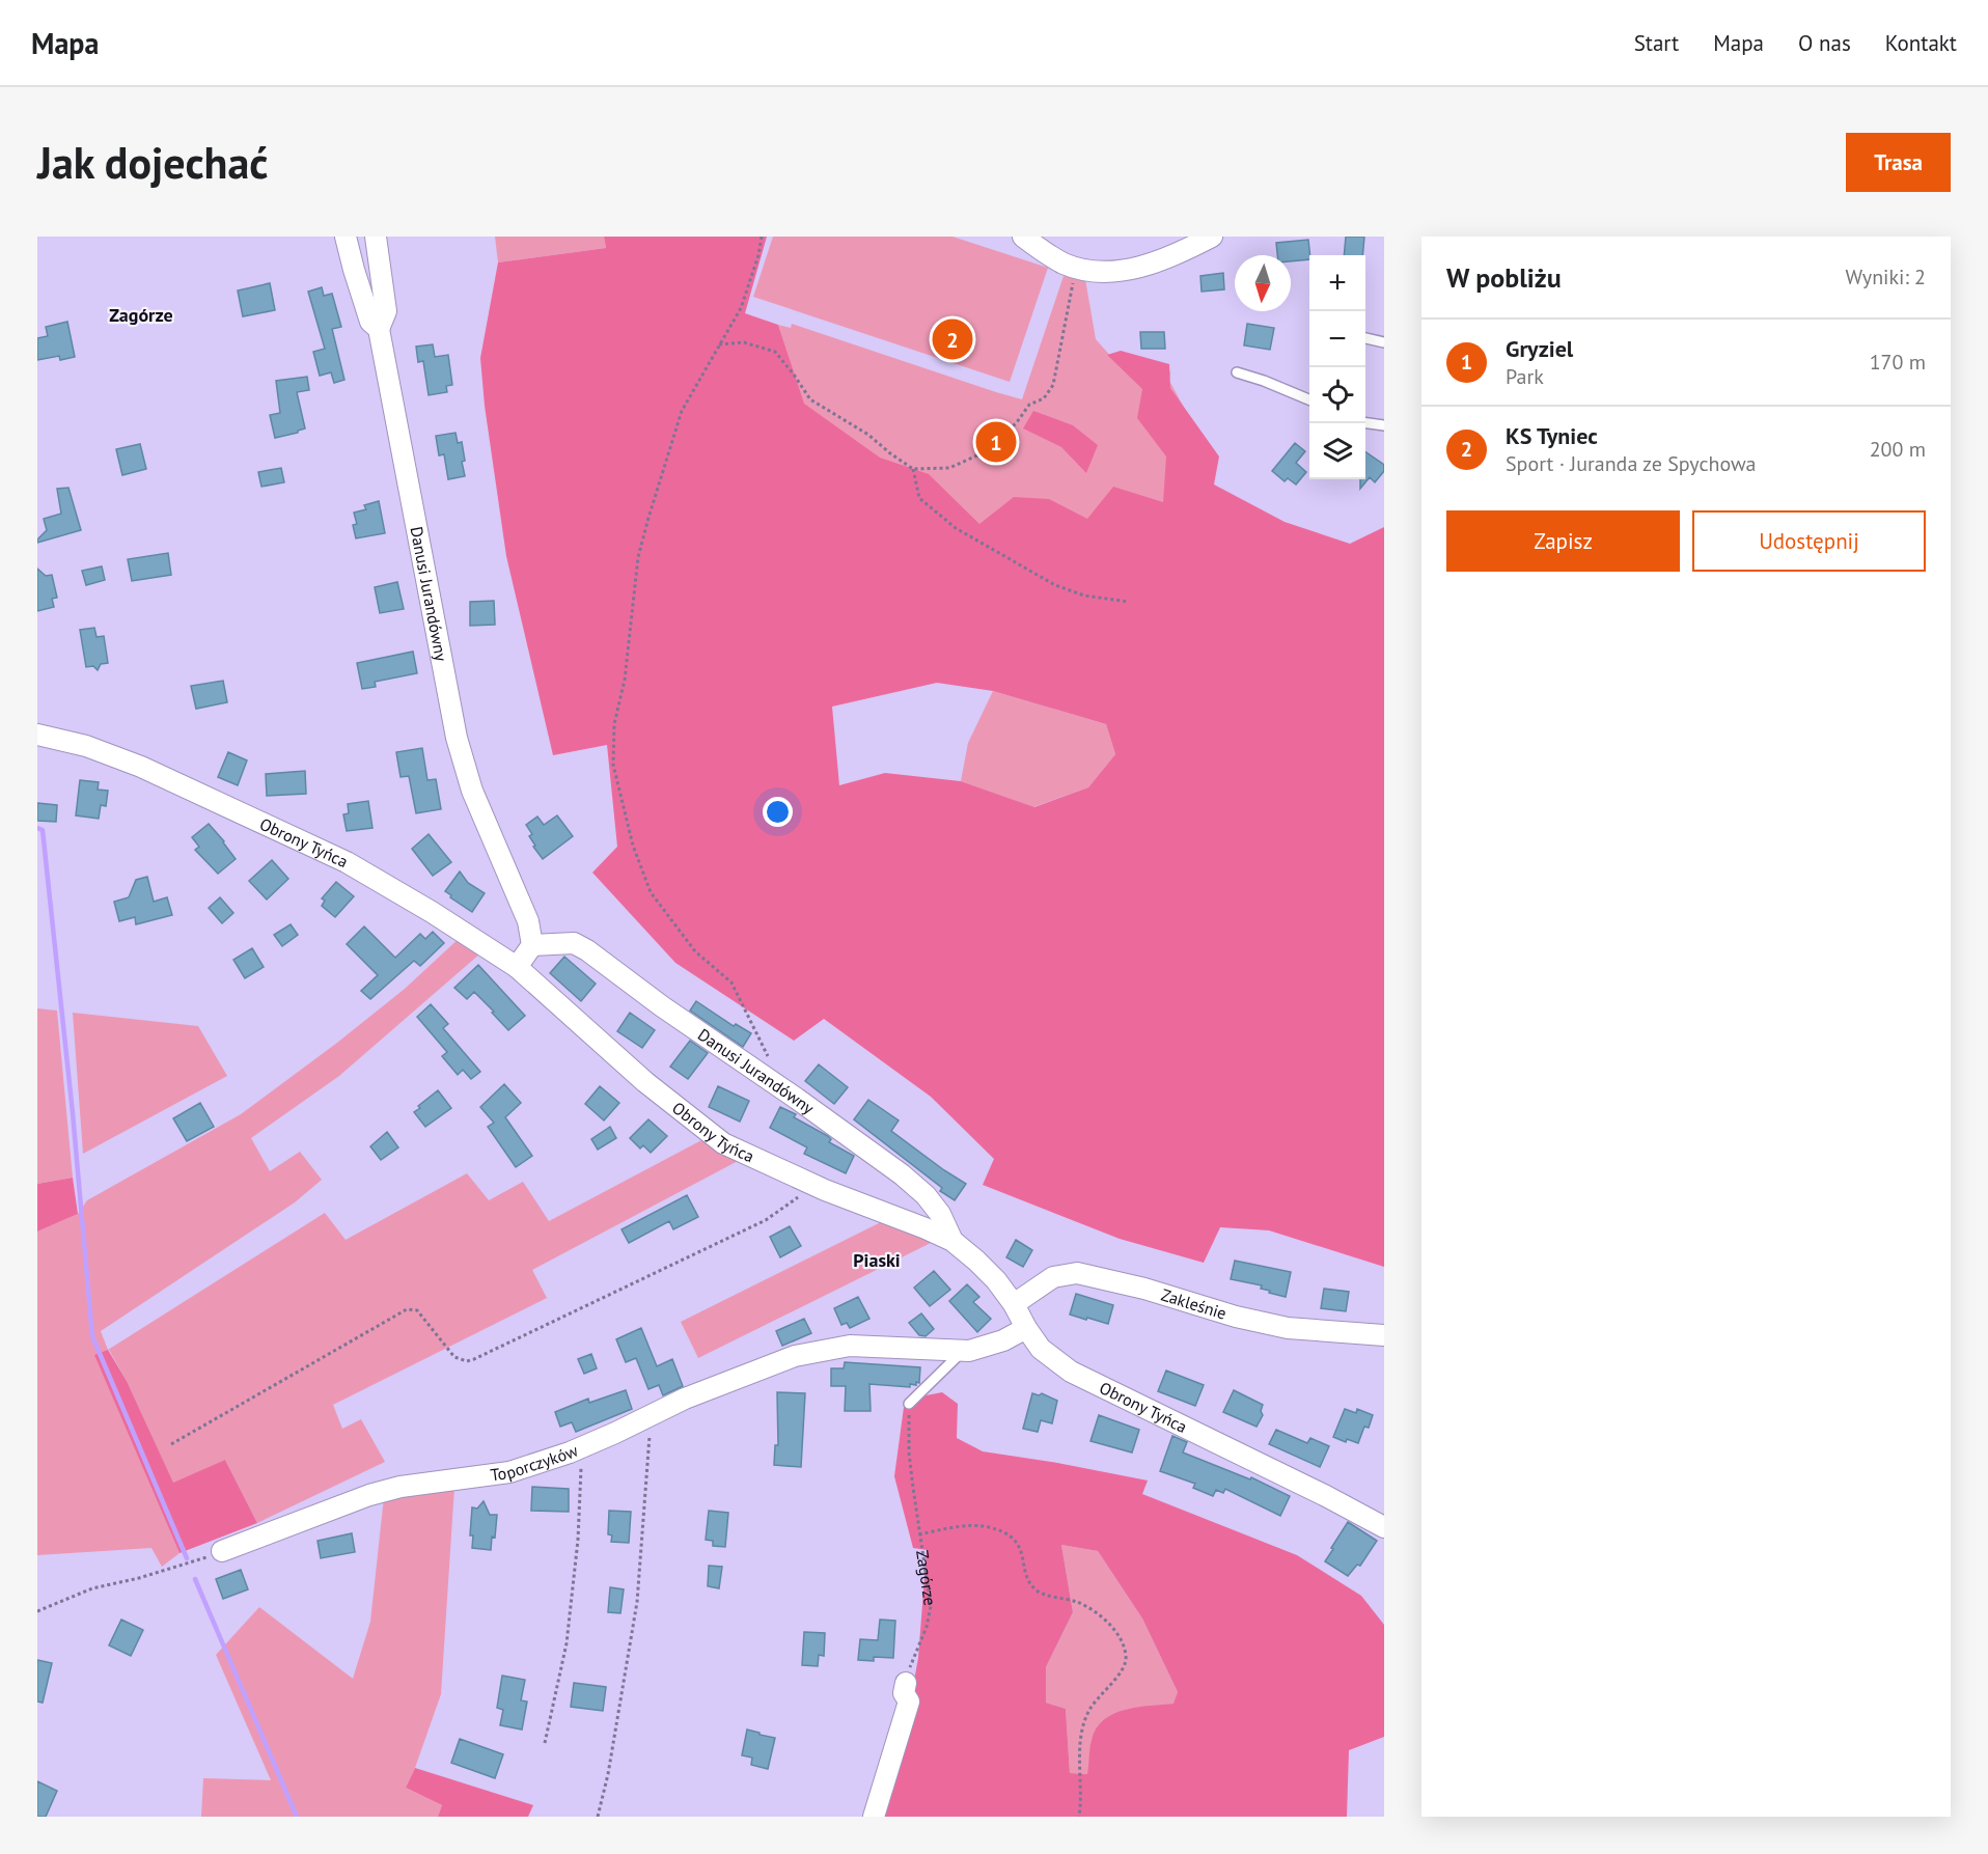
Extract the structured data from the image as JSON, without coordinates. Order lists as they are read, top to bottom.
{
  "streets": {
    "street": [
      "Danusi Jurandówny",
      "Obrony Tyńca",
      "Zakleśnie",
      "Toporczyków"
    ],
    "path": ["Zagórze"]
  },
  "crossings": [
    ["Danusi Jurandówny", "Obrony Tyńca"],
    ["Obrony Tyńca", "Zakleśnie"],
    ["Obrony Tyńca", "Toporczyków"]
  ],
  "districts": ["Zagórze", "Piaski"],
  "north": "bottom",
  "page": {
    "header": "Mapa",
    "nav": [
      "Start",
      "Mapa",
      "O nas",
      "Kontakt"
    ],
    "buttons": [
      "Trasa",
      ["Zapisz", "Udostępnij"]
    ],
    "title": "Jak dojechać",
    "heading": ["W pobliżu", "Wyniki: 2"],
    "map_buttons": ["+", "−"],
    "pins": ["2", "1"],
    "list": [
      {
        "mark": "1",
        "name": "Gryziel",
        "note": "Park",
        "value": "170 m"
      },
      {
        "mark": "2",
        "name": "KS Tyniec",
        "note": "Sport · Juranda ze Spychowa",
        "value": "200 m"
      }
    ]
  }
}
